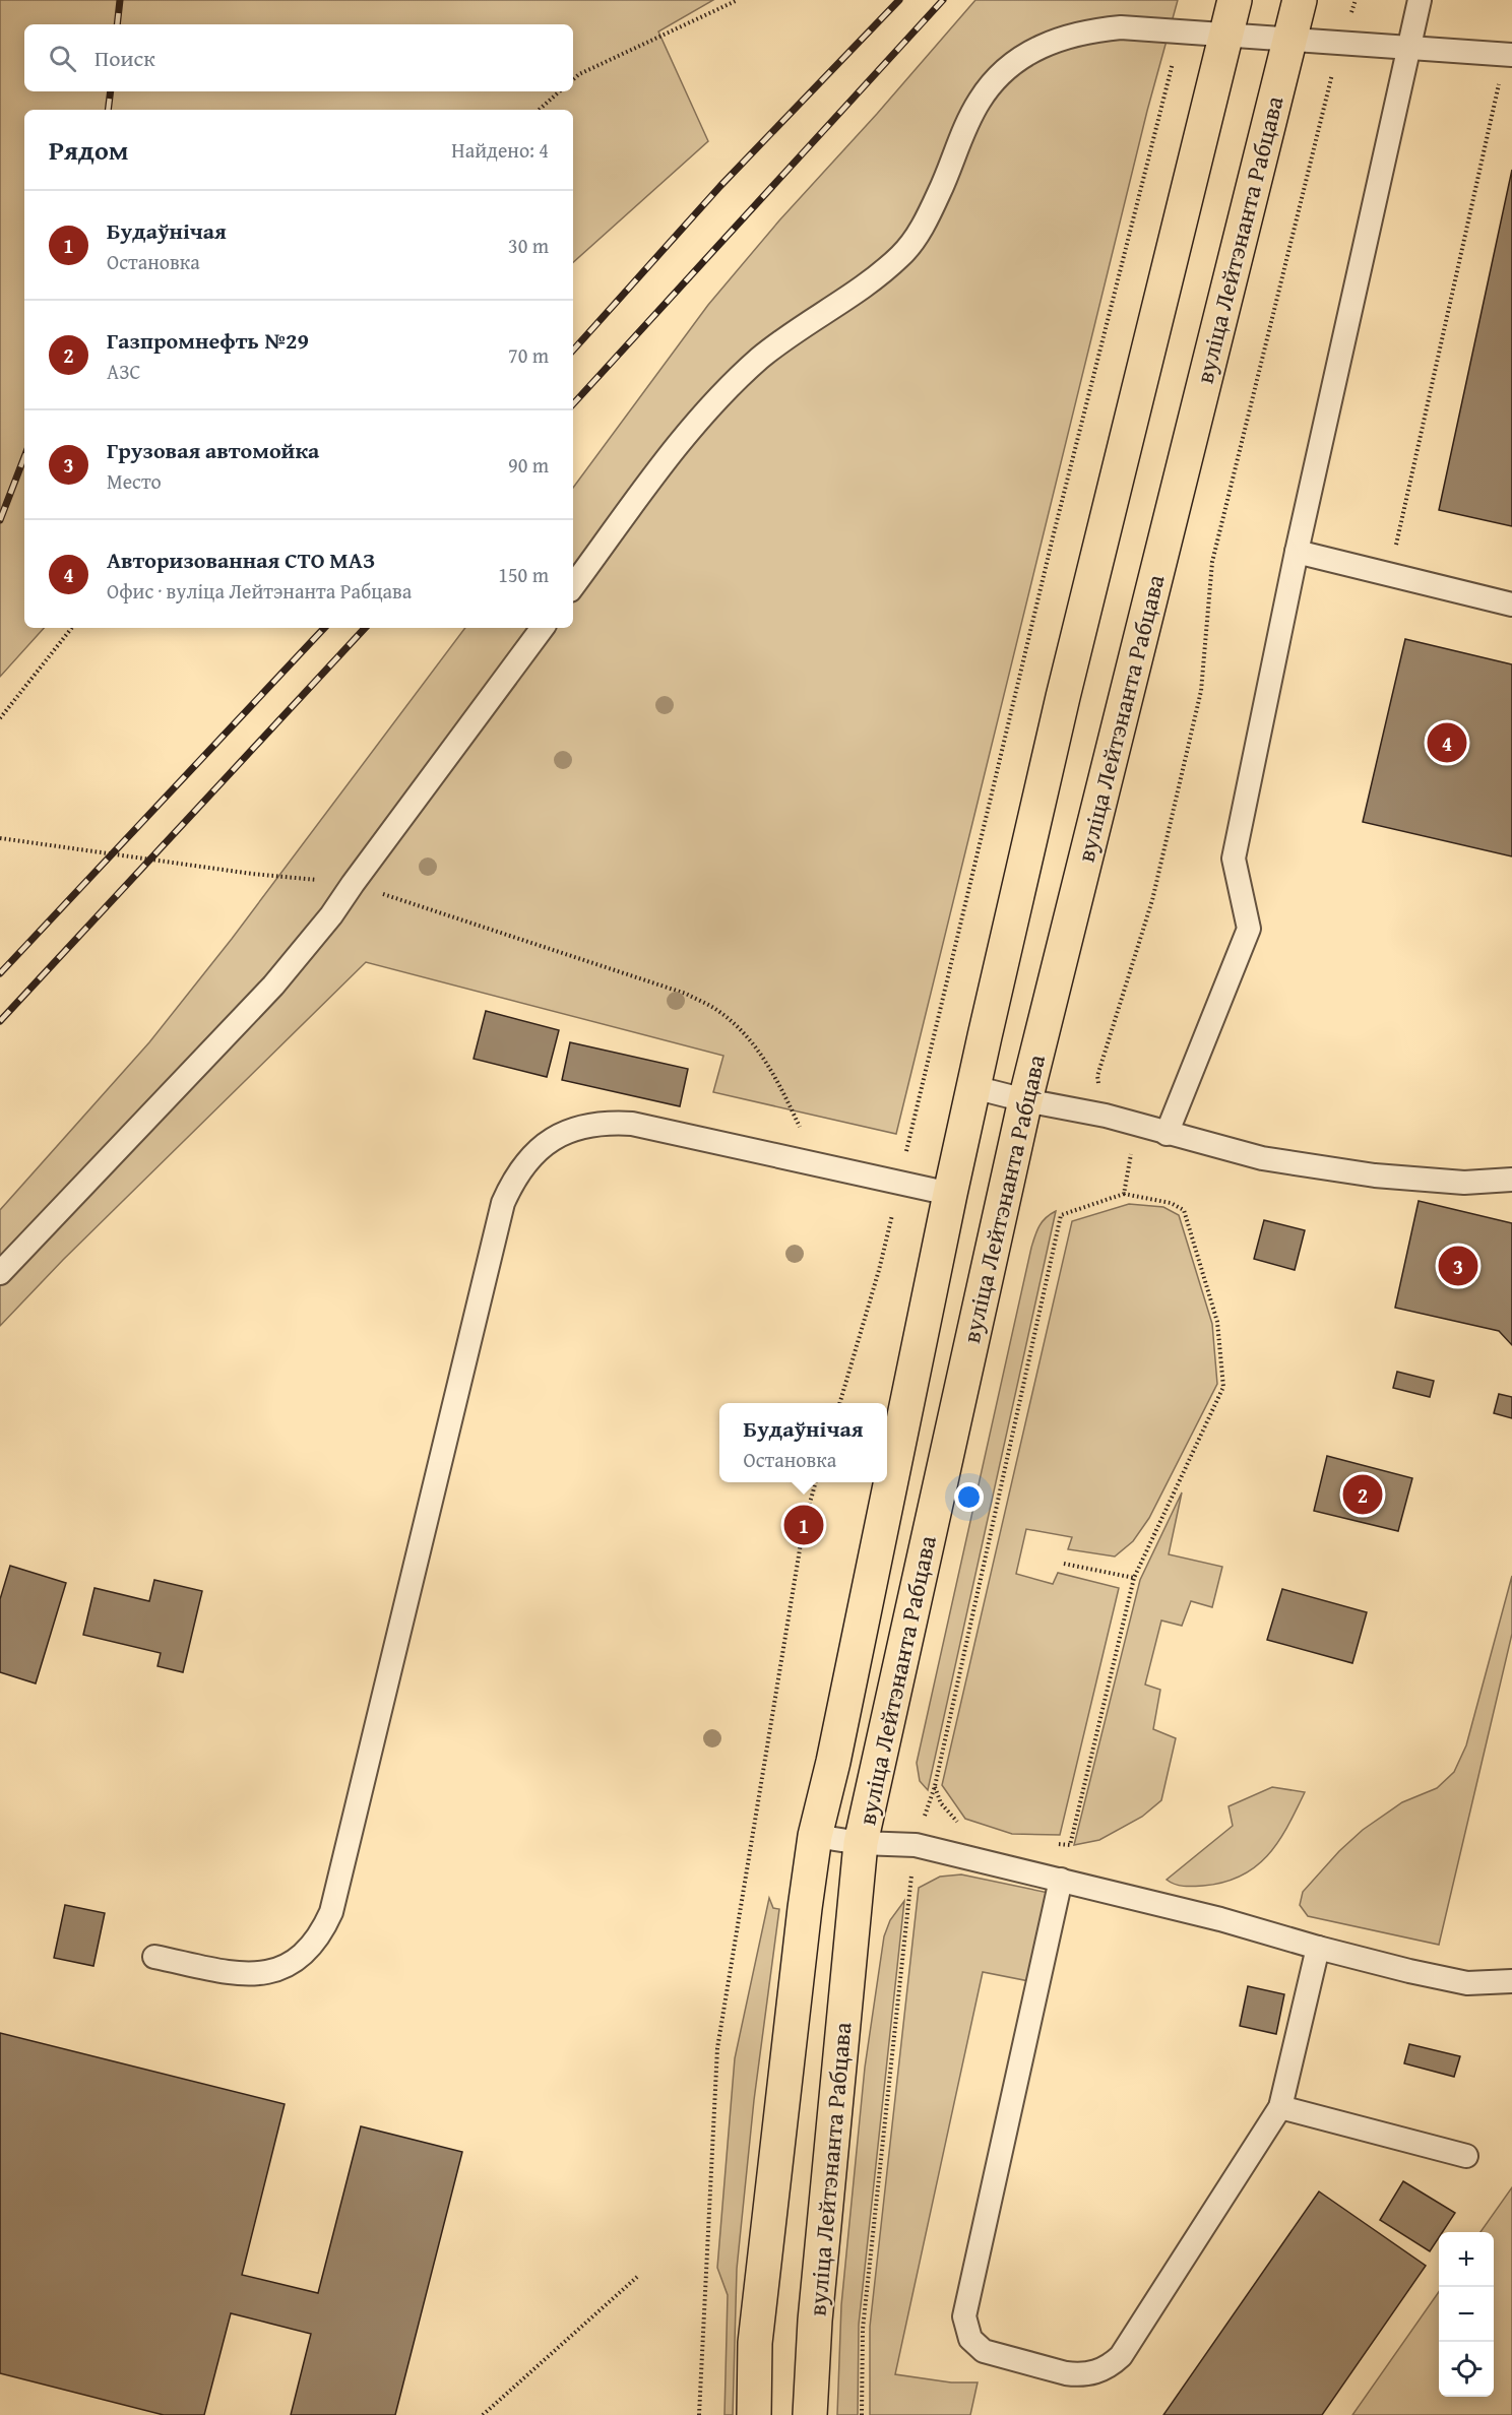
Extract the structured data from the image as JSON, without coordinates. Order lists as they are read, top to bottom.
{
  "streets": {
    "highway": ["вуліца Лейтэнанта Рабцава"]
  },
  "page": {
    "search": "Поиск",
    "heading": ["Рядом", "Найдено: 4"],
    "list": [
      {
        "mark": "1",
        "name": "Будаўнічая",
        "note": "Остановка",
        "value": "30 m"
      },
      {
        "mark": "2",
        "name": "Газпромнефть №29",
        "note": "АЗС",
        "value": "70 m"
      },
      {
        "mark": "3",
        "name": "Грузовая автомойка",
        "note": "Место",
        "value": "90 m"
      },
      {
        "mark": "4",
        "name": "Авторизованная СТО МАЗ",
        "note": "Офис · вуліца Лейтэнанта Рабцава",
        "value": "150 m"
      }
    ],
    "pins": [
      "4",
      "3",
      "2",
      "1"
    ],
    "popup": ["Будаўнічая", "Остановка"],
    "map_buttons": ["+", "−"]
  }
}
